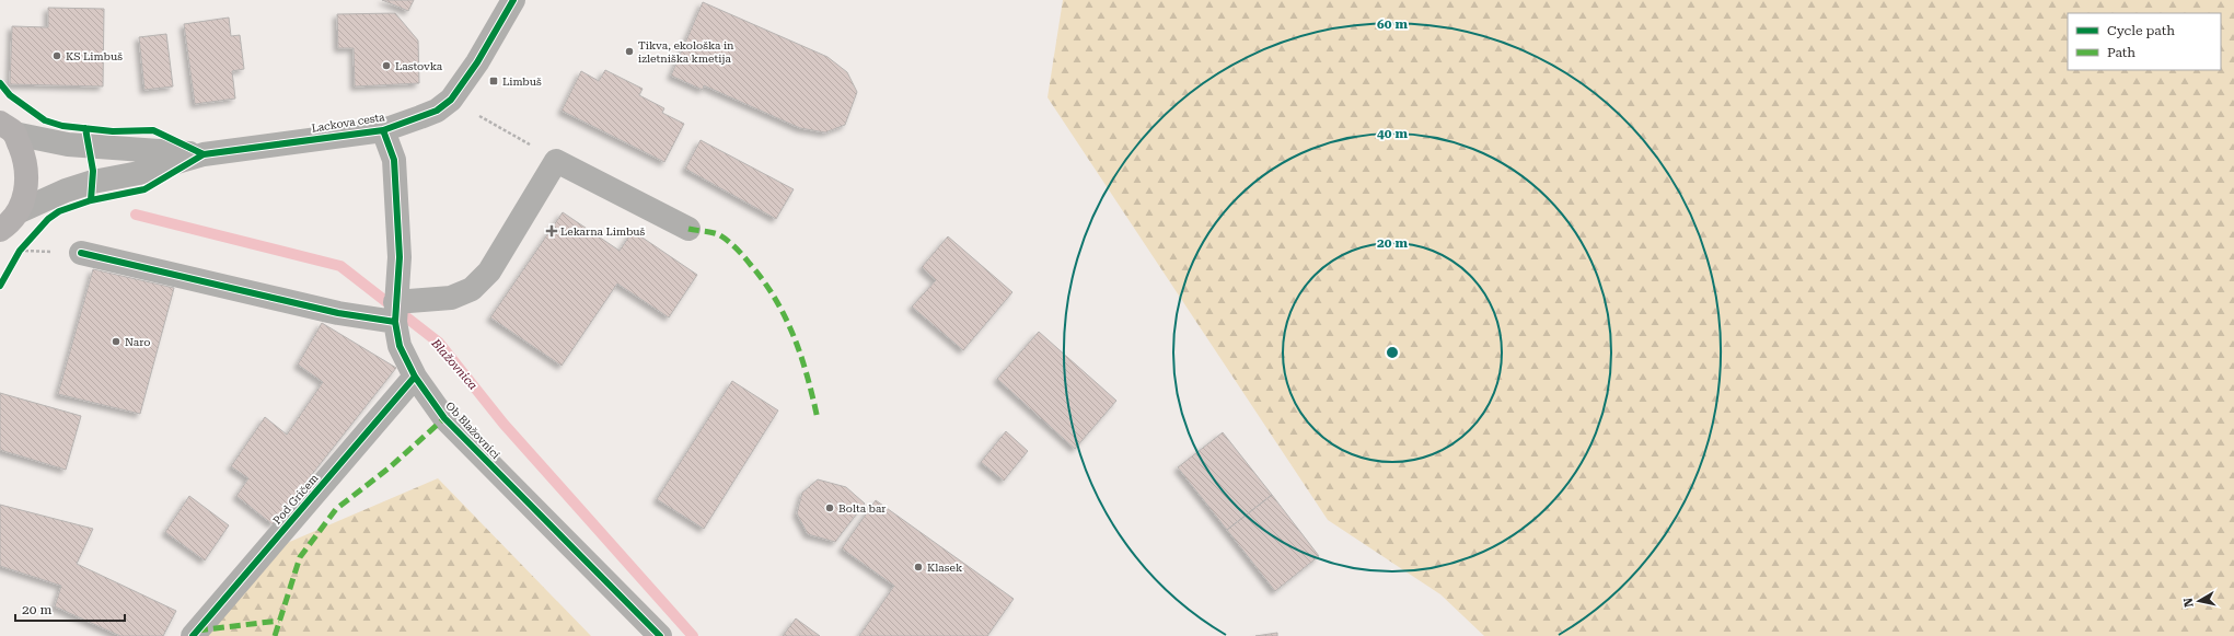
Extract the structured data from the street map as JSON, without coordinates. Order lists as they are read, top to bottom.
{
  "streets": {
    "street": ["Lackova cesta", "Ob Blažovnici", "Pod Gričem"]
  },
  "crossings": [
    ["Lackova cesta", "Ob Blažovnici"],
    ["Ob Blažovnici", "Pod Gričem"]
  ],
  "water": ["Blažovnica"],
  "places": {
    "other": [
      "Tikva, ekološka in izletniška kmetija",
      "KS Limbuš",
      "Lastovka",
      "Naro",
      "Bolta bar",
      "Klasek"
    ],
    "transit": ["Limbuš"],
    "health": ["Lekarna Limbuš"]
  },
  "legend": ["Cycle path", "Path"],
  "scale_bar": "20 m",
  "north": "left",
  "rings": ["60 m", "40 m", "20 m"]
}
